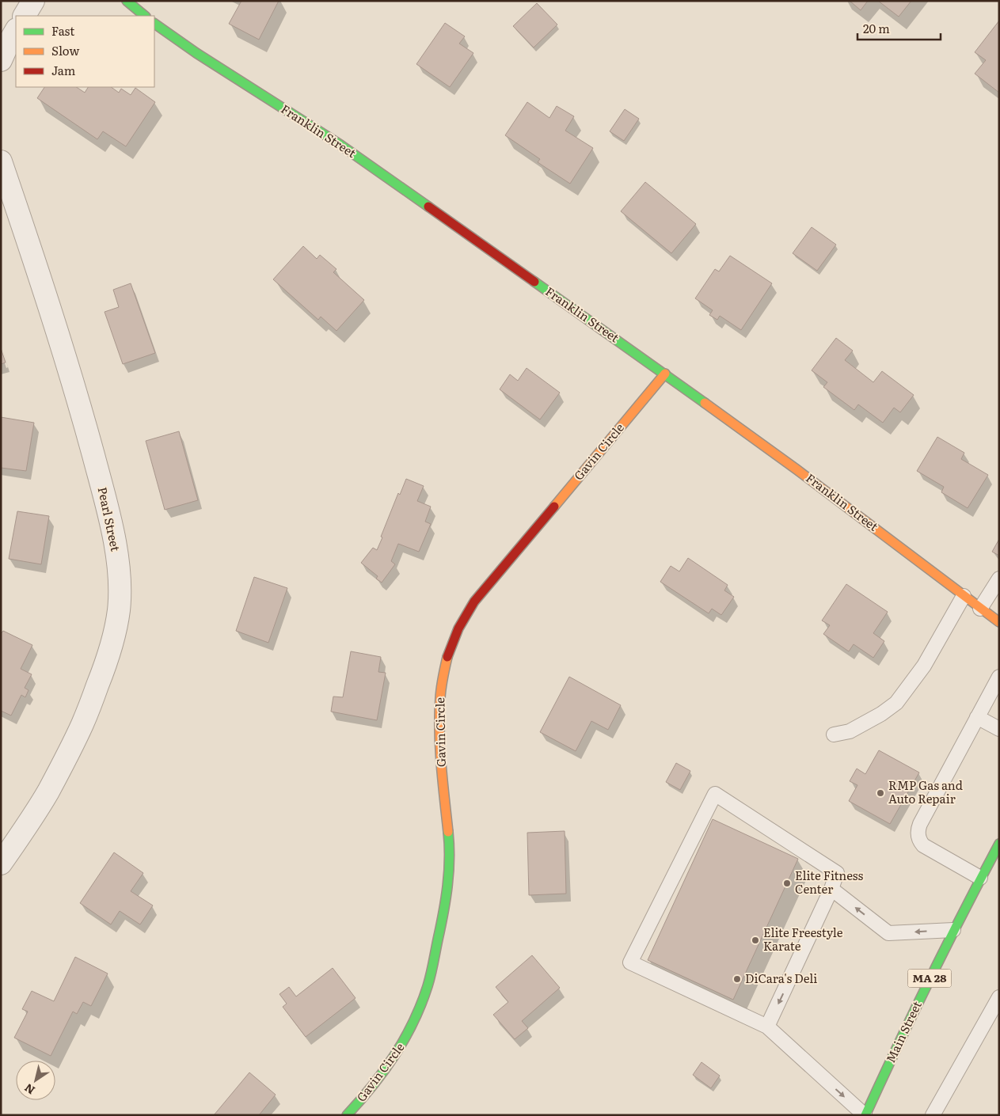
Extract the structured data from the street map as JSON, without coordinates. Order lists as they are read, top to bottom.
{
  "streets": {
    "main road": [
      "Franklin Street",
      "Gavin Circle",
      "MA 28",
      "Main Street"
    ],
    "street": ["Pearl Street"]
  },
  "crossings": [
    ["Franklin Street", "Gavin Circle"]
  ],
  "places": [
    "RMP Gas and Auto Repair",
    "Elite Fitness Center",
    "Elite Freestyle Karate",
    "DiCara's Deli"
  ],
  "legend": ["Fast", "Slow", "Jam"],
  "scale_bar": "20 m",
  "north": "bottom left"
}
